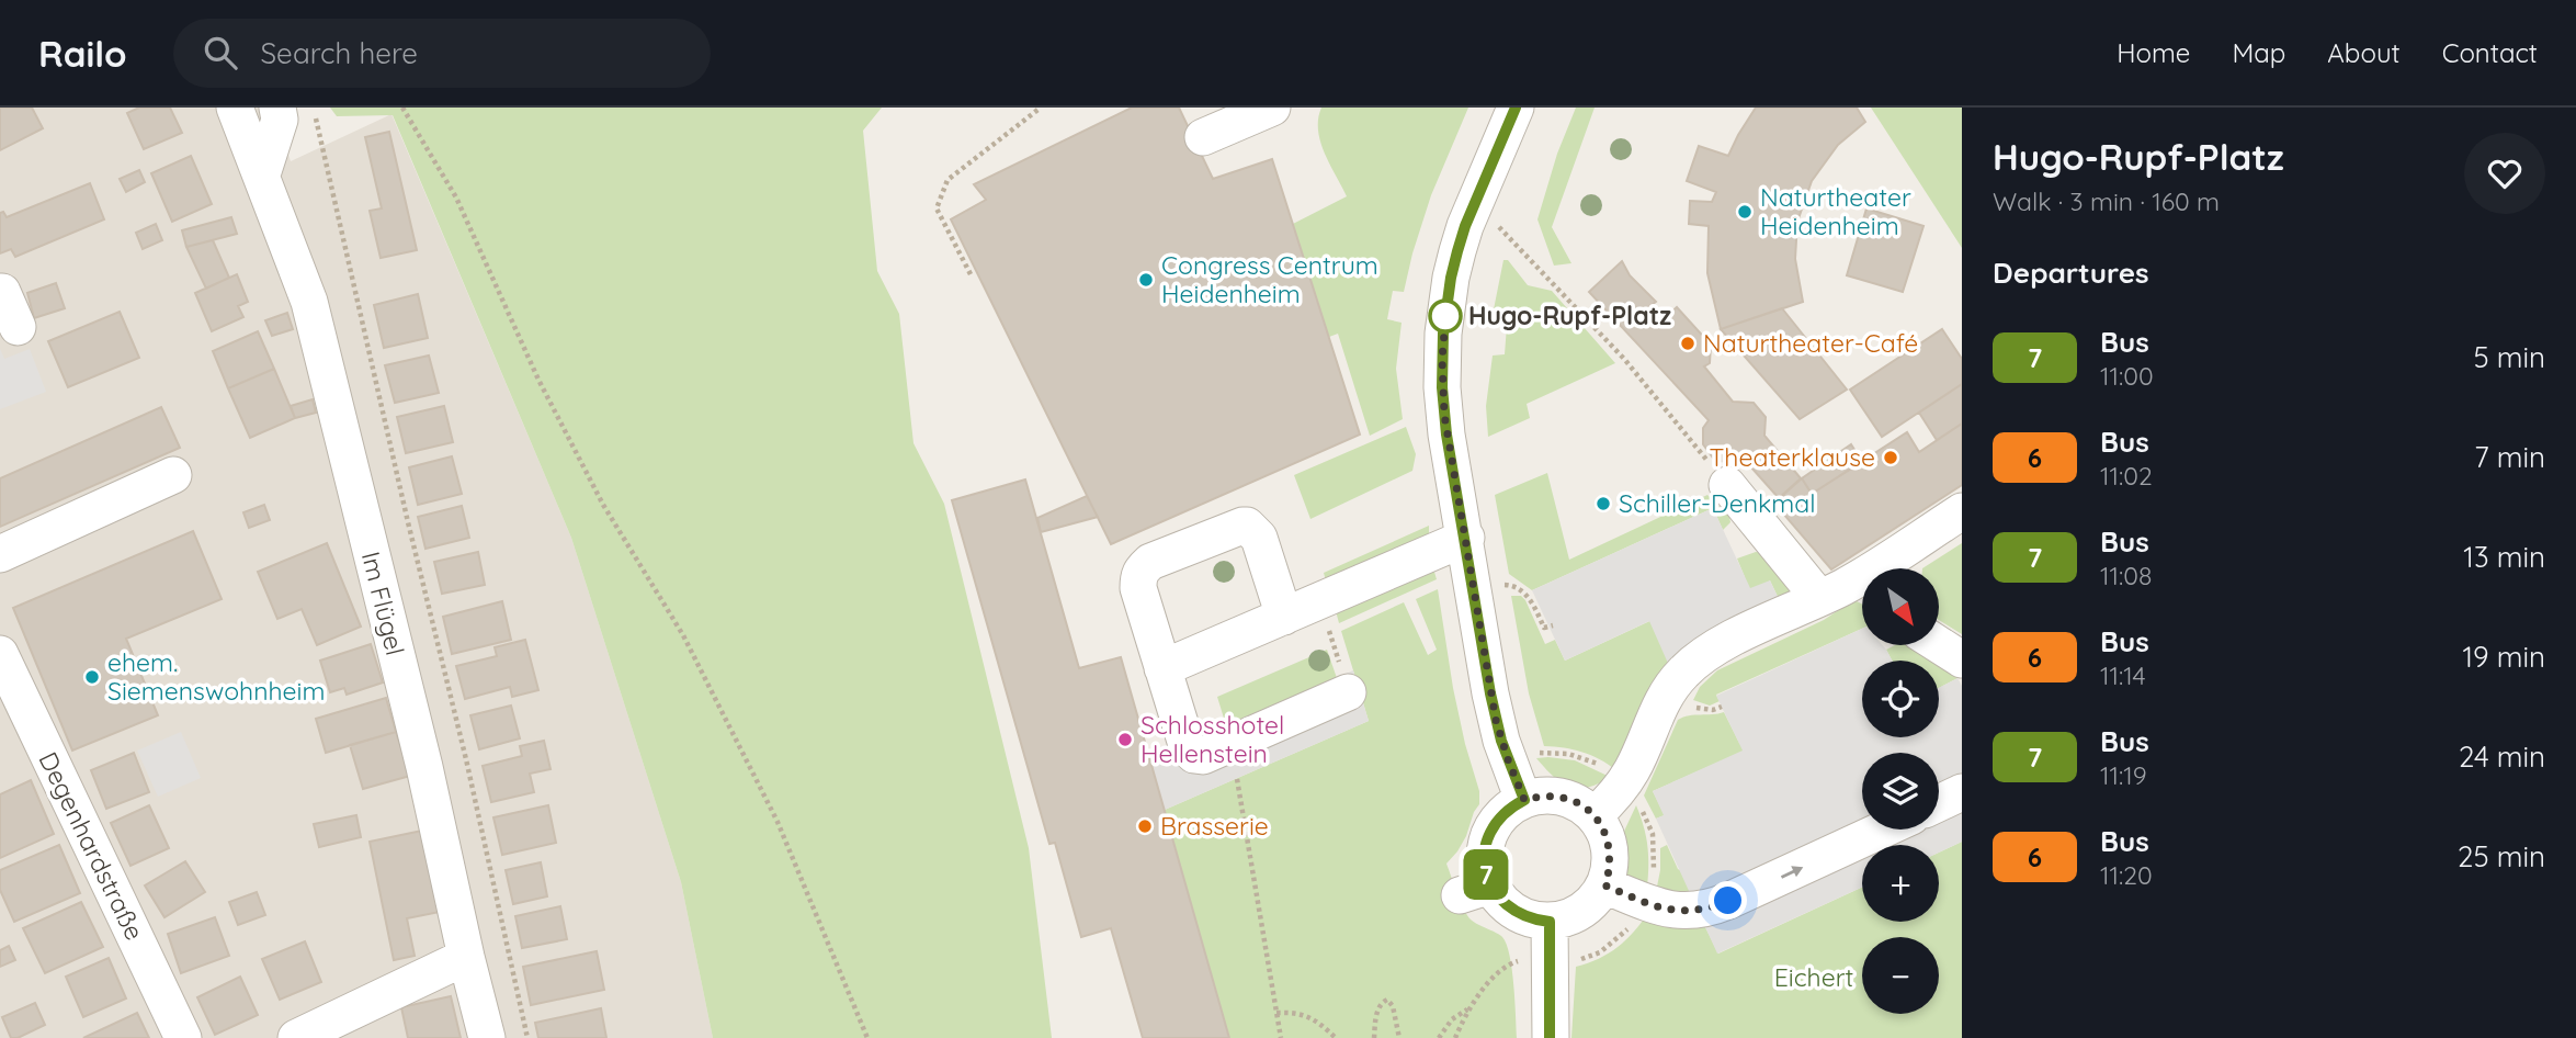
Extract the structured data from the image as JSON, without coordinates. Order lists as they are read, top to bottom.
{
  "streets": {
    "street": ["Im Flügel", "Degenhardstraße"]
  },
  "parks": ["Eichert"],
  "places": [
    "Naturtheater Heidenheim",
    "Congress Centrum Heidenheim",
    "Hugo-Rupf-Platz",
    "Naturtheater-Café",
    "Theaterklause",
    "Schiller-Denkmal",
    "ehem. Siemenswohnheim",
    "Schlosshotel Hellenstein",
    "Brasserie"
  ],
  "lines": ["bus line 7"],
  "north": "bottom right",
  "page": {
    "header": "Railo",
    "search": "Search here",
    "nav": [
      "Home",
      "Map",
      "About",
      "Contact"
    ],
    "on_map": "7",
    "heading": [
      ["Hugo-Rupf-Platz", "Walk · 3 min · 160 m"],
      "Departures"
    ],
    "list": [
      {
        "mark": "7",
        "name": "Bus",
        "note": "11:00",
        "value": "5 min"
      },
      {
        "mark": "6",
        "name": "Bus",
        "note": "11:02",
        "value": "7 min"
      },
      {
        "mark": "7",
        "name": "Bus",
        "note": "11:08",
        "value": "13 min"
      },
      {
        "mark": "6",
        "name": "Bus",
        "note": "11:14",
        "value": "19 min"
      },
      {
        "mark": "7",
        "name": "Bus",
        "note": "11:19",
        "value": "24 min"
      },
      {
        "mark": "6",
        "name": "Bus",
        "note": "11:20",
        "value": "25 min"
      }
    ],
    "map_buttons": ["+", "−"]
  }
}
